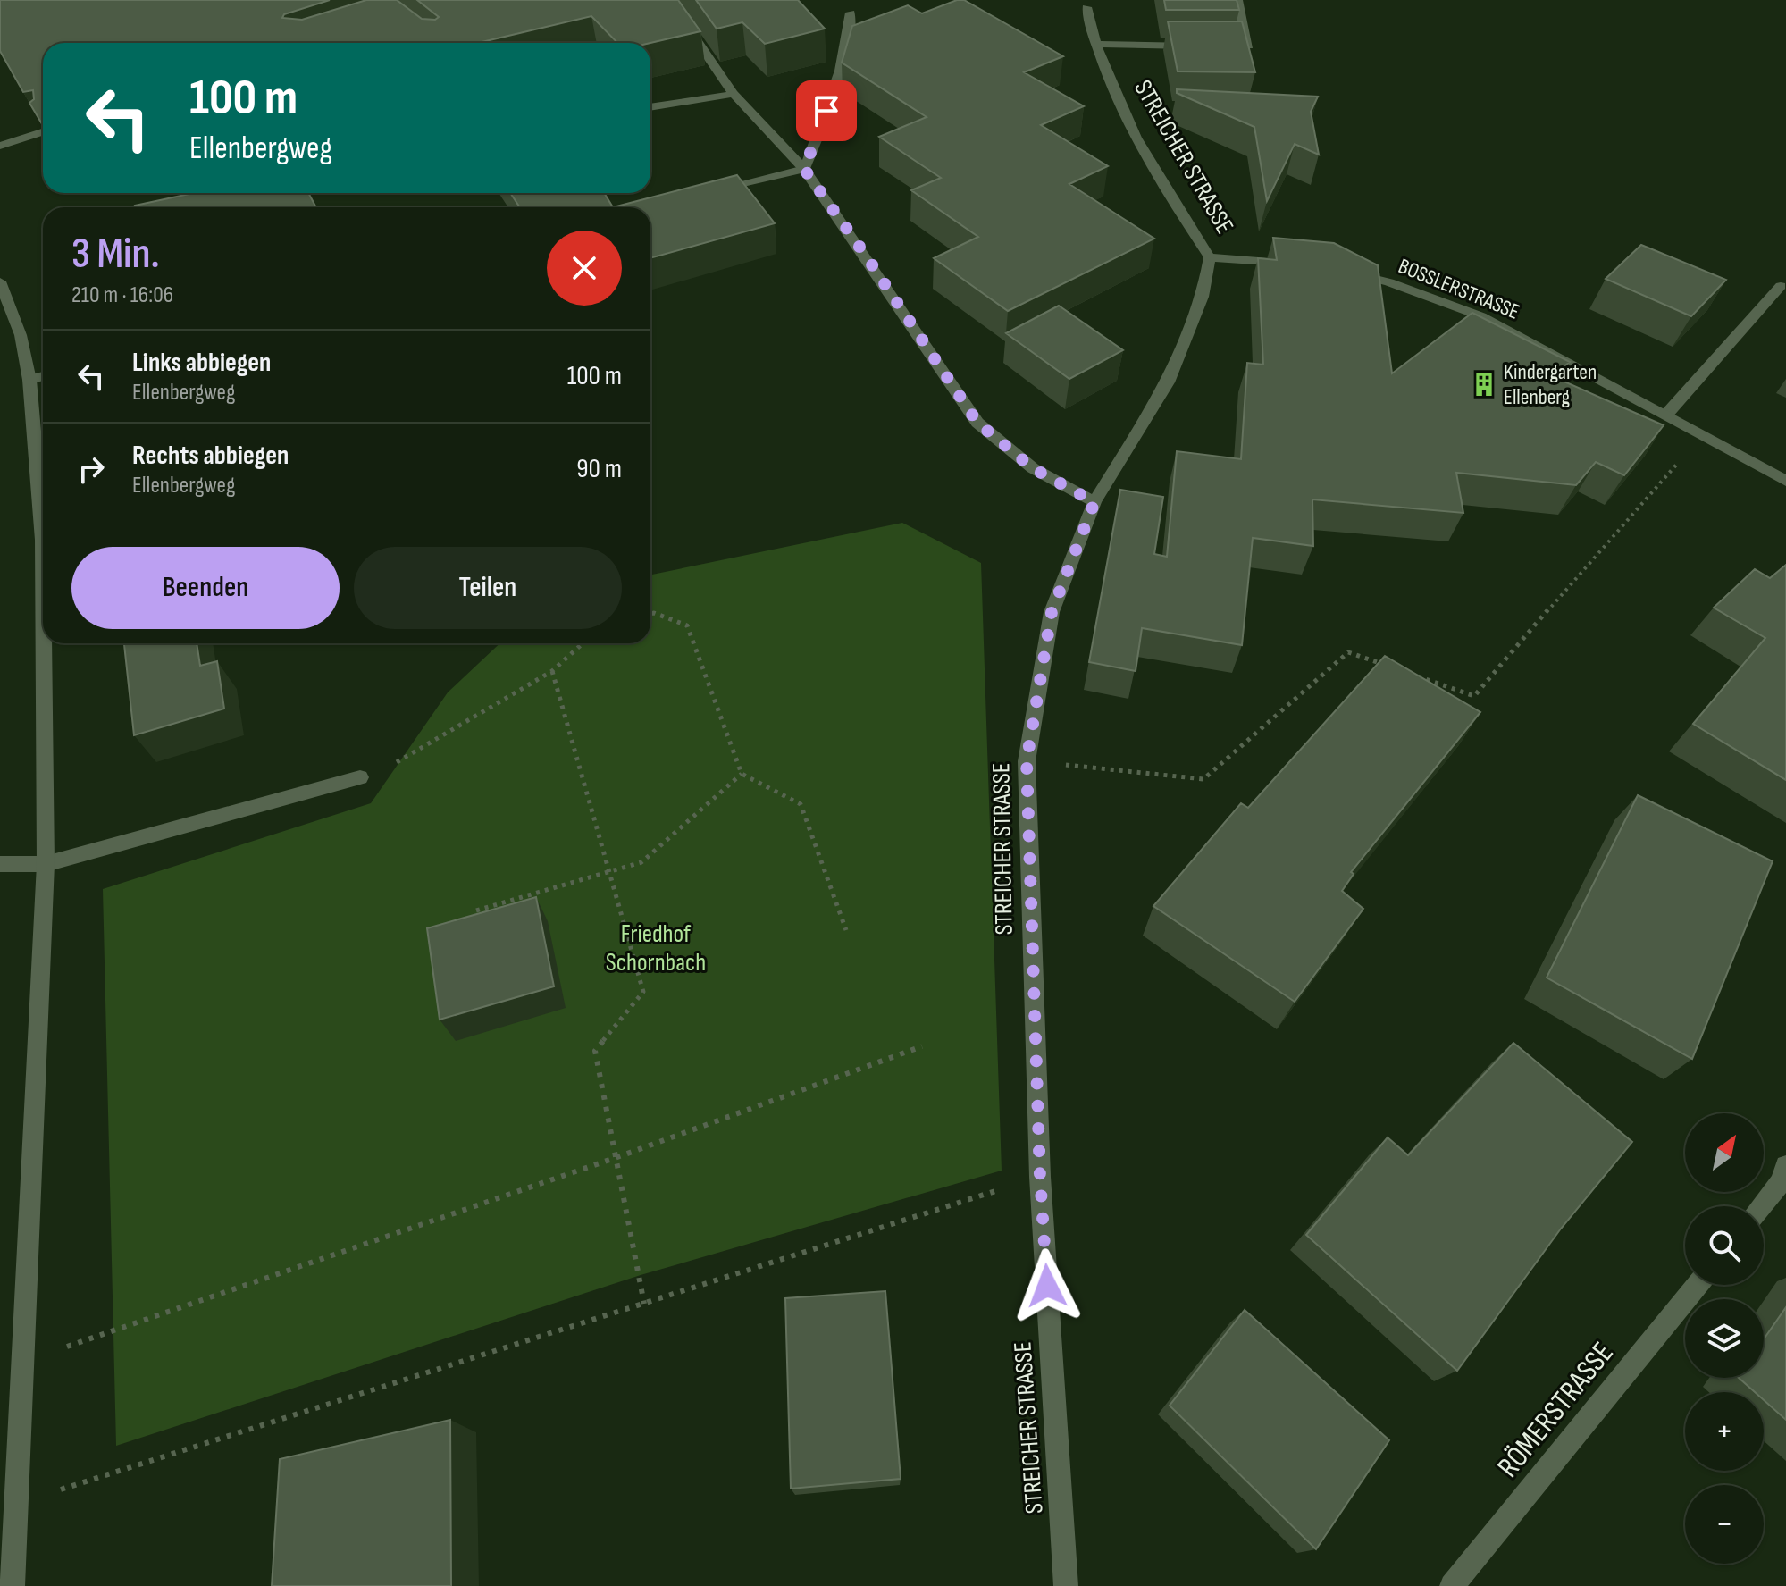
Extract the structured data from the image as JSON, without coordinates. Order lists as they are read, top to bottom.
{
  "streets": {
    "street": ["STREICHER STRASSE", "BOSSLERSTRASSE", "RÖMERSTRASSE"]
  },
  "parks": ["Friedhof Schornbach"],
  "places": {
    "building": ["Kindergarten Ellenberg"]
  },
  "north": "top right",
  "page": {
    "turn": ["100 m", "Ellenbergweg"],
    "heading": ["3 Min.", "210 m · 16:06"],
    "list": [
      {
        "name": "Links abbiegen",
        "note": "Ellenbergweg",
        "value": "100 m"
      },
      {
        "name": "Rechts abbiegen",
        "note": "Ellenbergweg",
        "value": "90 m"
      }
    ],
    "buttons": ["Beenden", "Teilen"],
    "map_buttons": ["+", "−"]
  }
}
